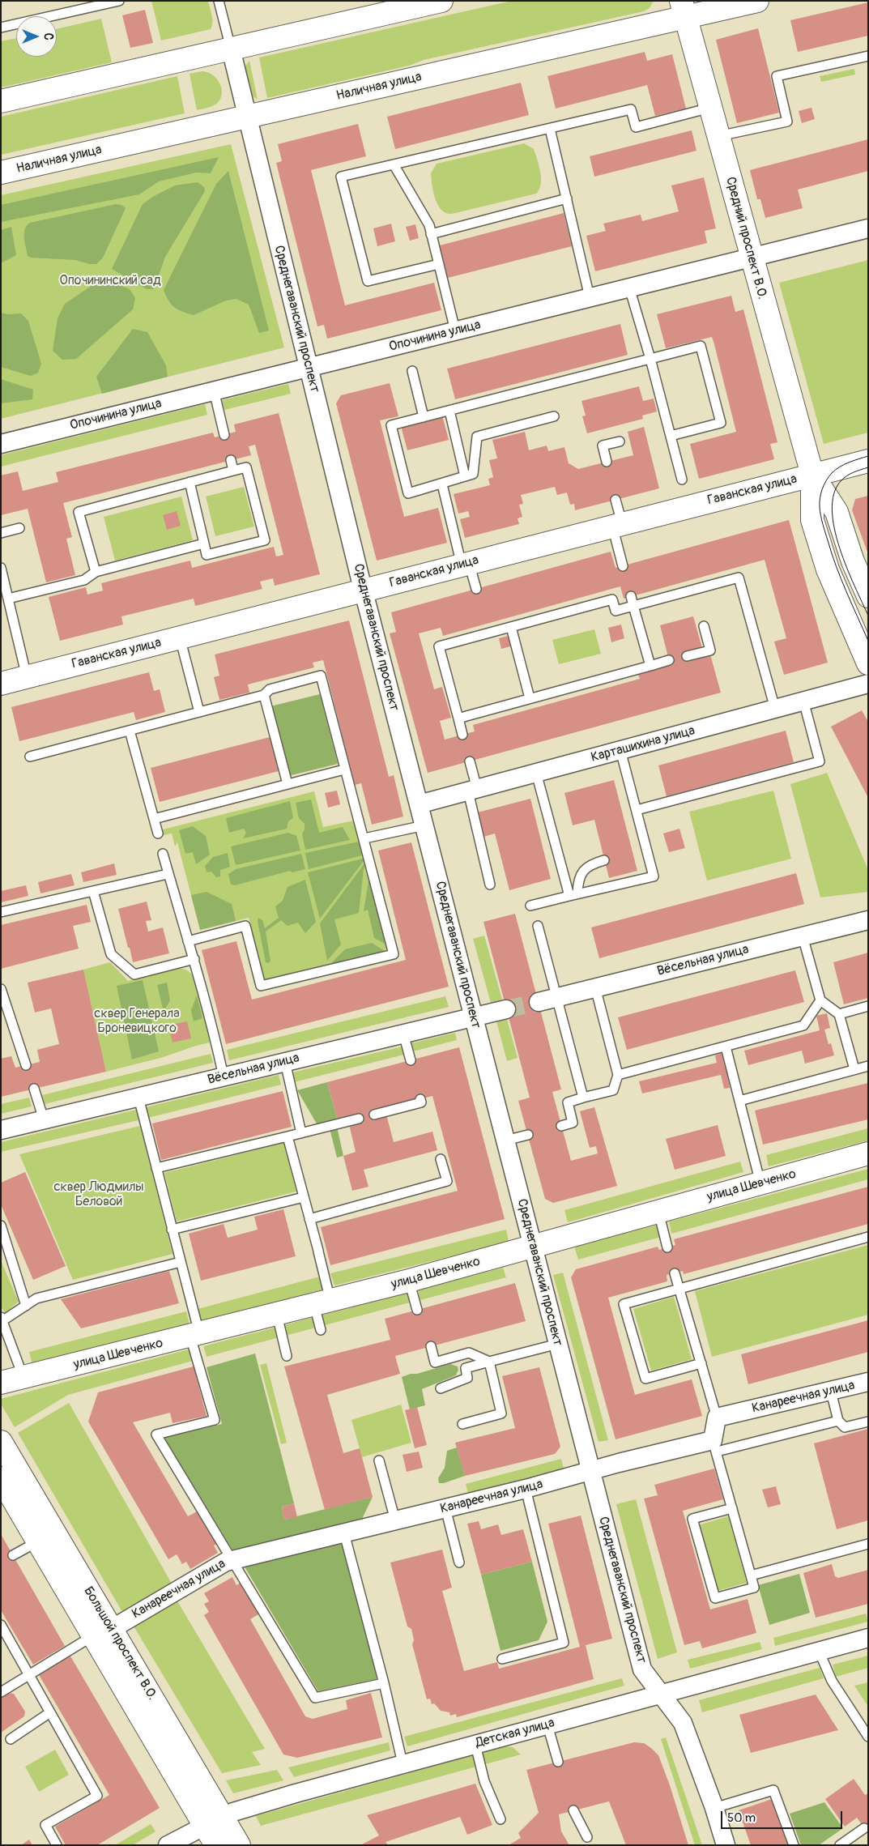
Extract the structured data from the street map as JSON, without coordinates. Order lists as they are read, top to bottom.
{
  "streets": {
    "main road": [
      "Наличная улица",
      "Средний проспект В.О.",
      "Гаванская улица",
      "улица Шевченко",
      "Большой проспект В.О."
    ],
    "street": [
      "Среднегаванский проспект",
      "Опочинина улица",
      "Карташихина улица",
      "Вёсельная улица",
      "Канареечная улица",
      "Детская улица"
    ]
  },
  "crossings": [
    ["Наличная улица", "Средний проспект В.О."],
    ["Наличная улица", "Среднегаванский проспект"],
    ["Средний проспект В.О.", "Опочинина улица"],
    ["Средний проспект В.О.", "Гаванская улица"],
    ["Среднегаванский проспект", "Опочинина улица"],
    ["Среднегаванский проспект", "Гаванская улица"],
    ["Среднегаванский проспект", "Карташихина улица"],
    ["Среднегаванский проспект", "Вёсельная улица"],
    ["Среднегаванский проспект", "улица Шевченко"],
    ["Среднегаванский проспект", "Канареечная улица"],
    ["Среднегаванский проспект", "Детская улица"],
    ["Канареечная улица", "Большой проспект В.О."],
    ["Большой проспект В.О.", "Детская улица"]
  ],
  "parks": ["Опочининский сад", "сквер Генерала Броневицкого", "сквер Людмилы Беловой"],
  "scale_bar": "50 m",
  "north": "right"
}
